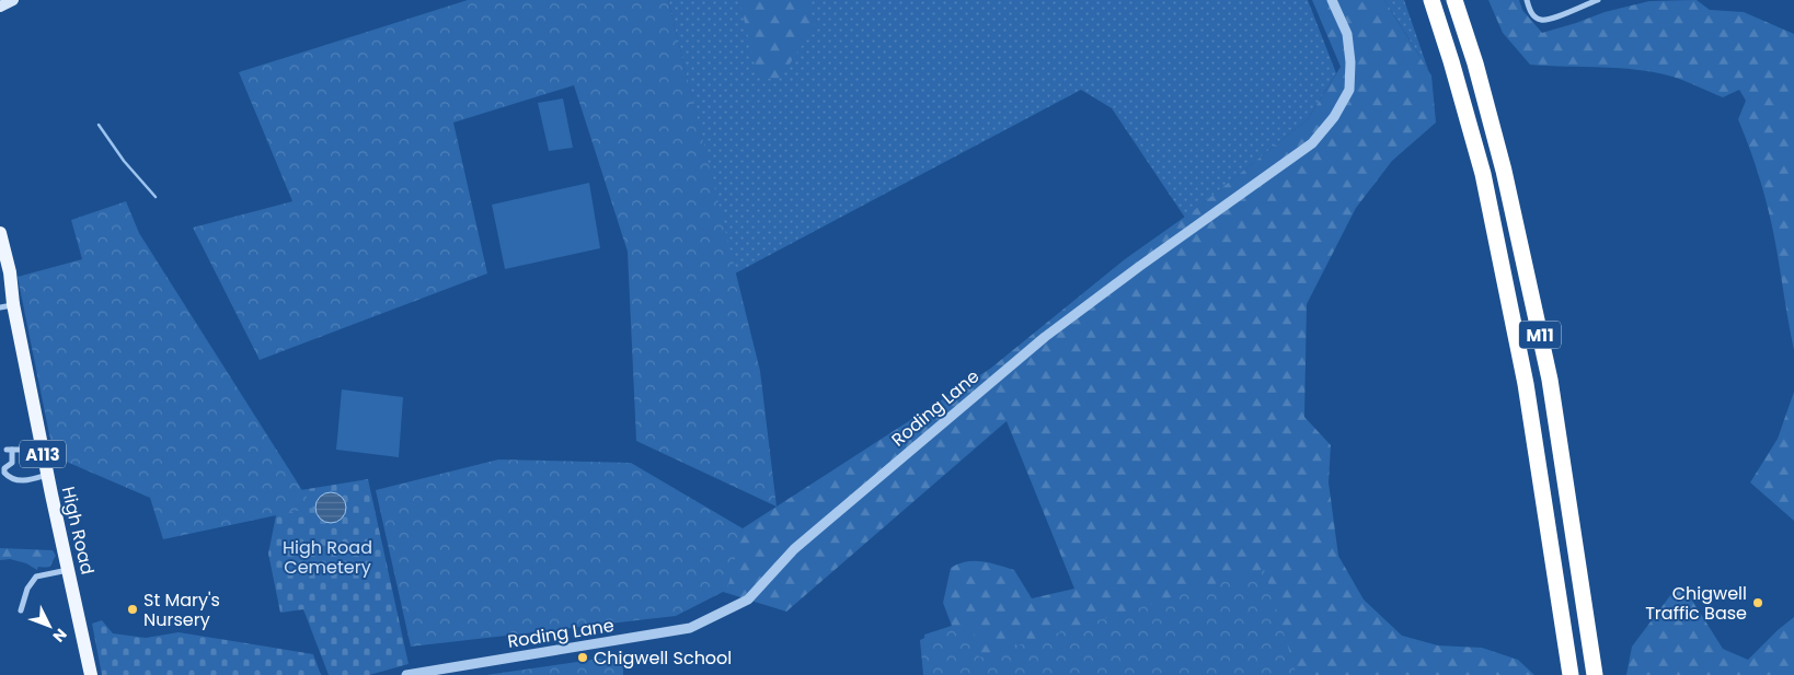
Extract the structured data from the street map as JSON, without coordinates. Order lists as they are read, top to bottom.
{
  "streets": {
    "highway": ["M11"],
    "main road": ["A113", "High Road"],
    "street": ["Roding Lane"]
  },
  "parks": ["High Road Cemetery"],
  "places": ["Chigwell Traffic Base", "St Mary's Nursery", "Chigwell School"],
  "north": "bottom right"
}
